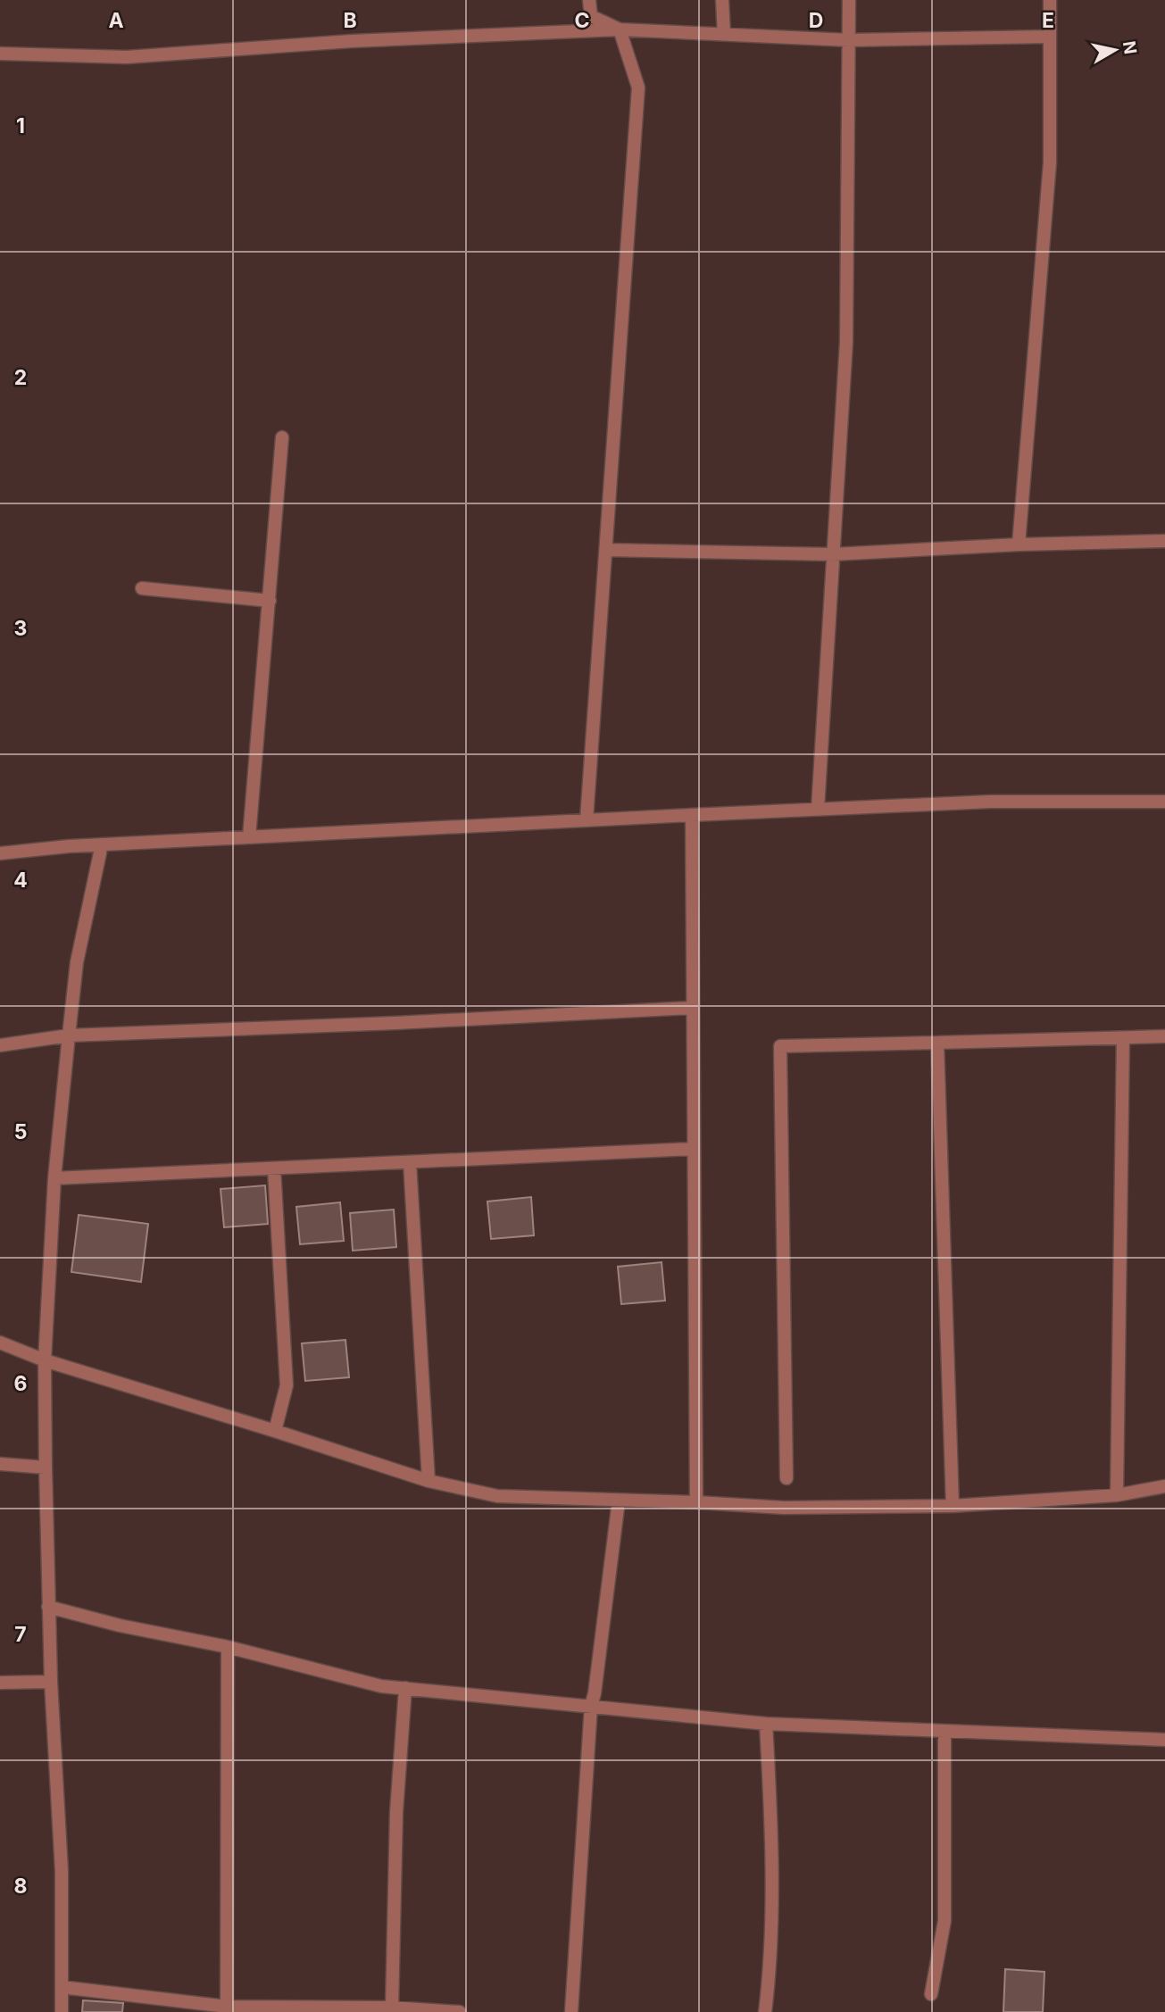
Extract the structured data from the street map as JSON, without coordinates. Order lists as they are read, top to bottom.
{
  "north": "right",
  "grid": {
    "columns": [
      "A",
      "B",
      "C",
      "D",
      "E"
    ],
    "rows": [
      "1",
      "2",
      "3",
      "4",
      "5",
      "6",
      "7",
      "8"
    ]
  }
}
